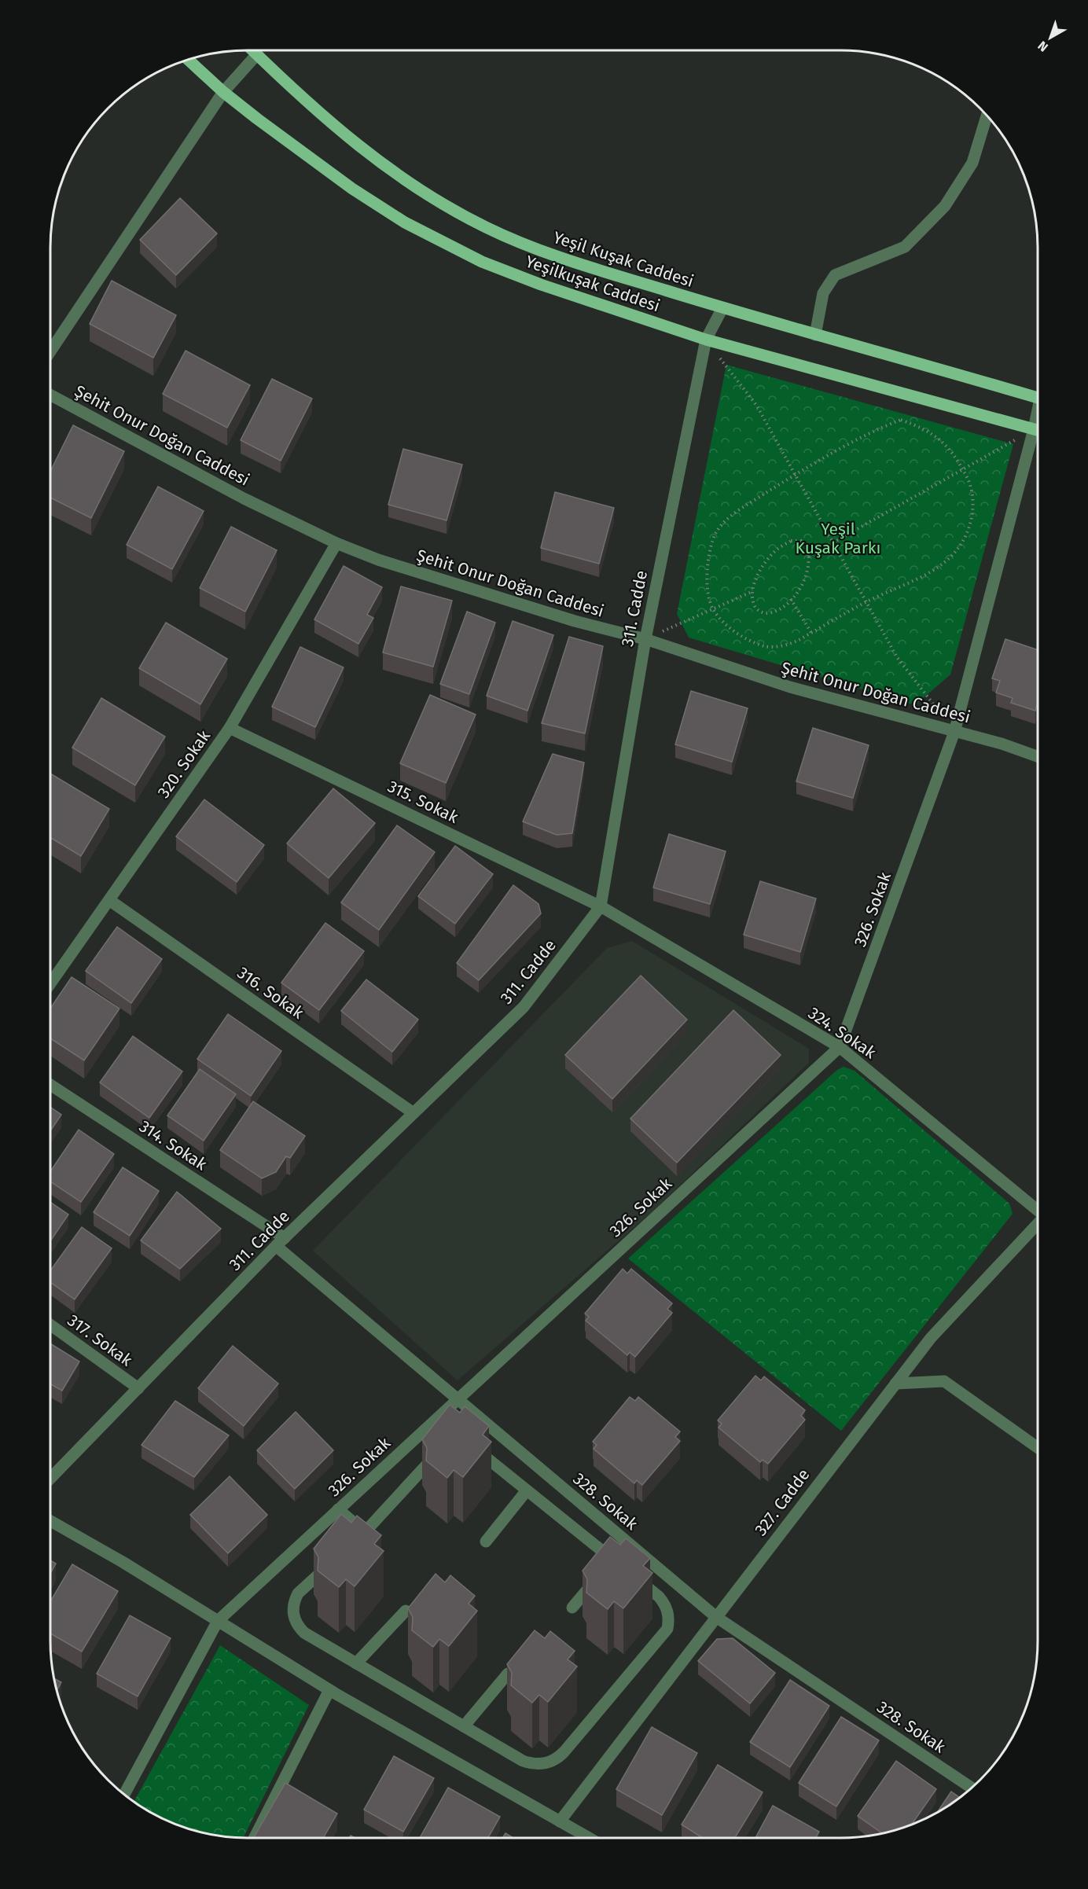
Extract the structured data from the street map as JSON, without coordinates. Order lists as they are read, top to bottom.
{
  "streets": {
    "main road": ["Yeşil Kuşak Caddesi", "Yeşilkuşak Caddesi"],
    "street": [
      "Şehit Onur Doğan Caddesi",
      "311. Cadde",
      "320. Sokak",
      "315. Sokak",
      "326. Sokak",
      "316. Sokak",
      "324. Sokak",
      "314. Sokak",
      "317. Sokak",
      "328. Sokak",
      "327. Cadde"
    ]
  },
  "crossings": [
    ["Yeşil Kuşak Caddesi", "311. Cadde"],
    ["Yeşilkuşak Caddesi", "311. Cadde"],
    ["Şehit Onur Doğan Caddesi", "311. Cadde"],
    ["Şehit Onur Doğan Caddesi", "320. Sokak"],
    ["Şehit Onur Doğan Caddesi", "326. Sokak"],
    ["311. Cadde", "315. Sokak"],
    ["311. Cadde", "316. Sokak"],
    ["311. Cadde", "324. Sokak"],
    ["311. Cadde", "314. Sokak"],
    ["311. Cadde", "317. Sokak"],
    ["311. Cadde", "328. Sokak"],
    ["320. Sokak", "315. Sokak"],
    ["320. Sokak", "316. Sokak"],
    ["315. Sokak", "324. Sokak"],
    ["326. Sokak", "324. Sokak"],
    ["326. Sokak", "328. Sokak"],
    ["314. Sokak", "328. Sokak"],
    ["328. Sokak", "327. Cadde"]
  ],
  "parks": ["Yeşil Kuşak Parkı"],
  "north": "bottom left"
}
